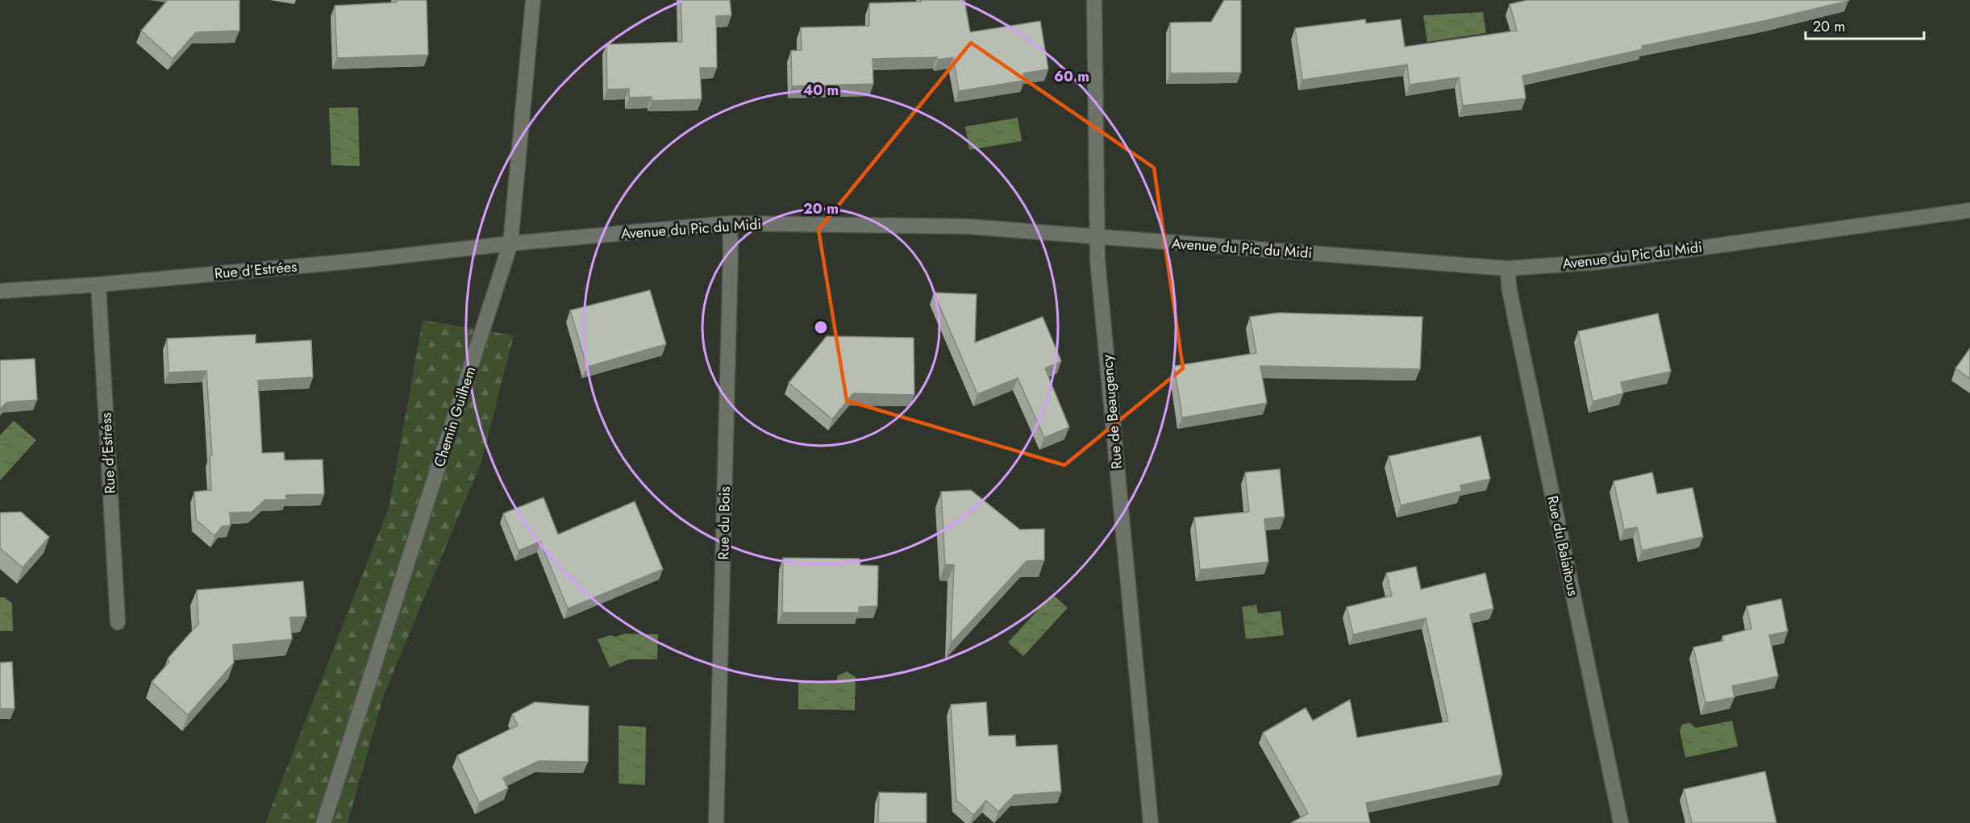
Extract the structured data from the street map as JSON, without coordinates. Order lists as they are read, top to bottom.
{
  "streets": {
    "street": [
      "Avenue du Pic du Midi",
      "Rue d’Estrées",
      "Rue de Beaugency",
      "Chemin Guilhem",
      "Rue d'Estréss",
      "Rue du Bois",
      "Rue du Balaïtous"
    ]
  },
  "crossings": [
    ["Avenue du Pic du Midi", "Rue d’Estrées"],
    ["Avenue du Pic du Midi", "Rue de Beaugency"],
    ["Avenue du Pic du Midi", "Chemin Guilhem"],
    ["Avenue du Pic du Midi", "Rue du Bois"],
    ["Avenue du Pic du Midi", "Rue du Balaïtous"],
    ["Rue d’Estrées", "Chemin Guilhem"],
    ["Rue d’Estrées", "Rue d'Estréss"]
  ],
  "scale_bar": "20 m",
  "rings": ["60 m", "40 m", "20 m"]
}
